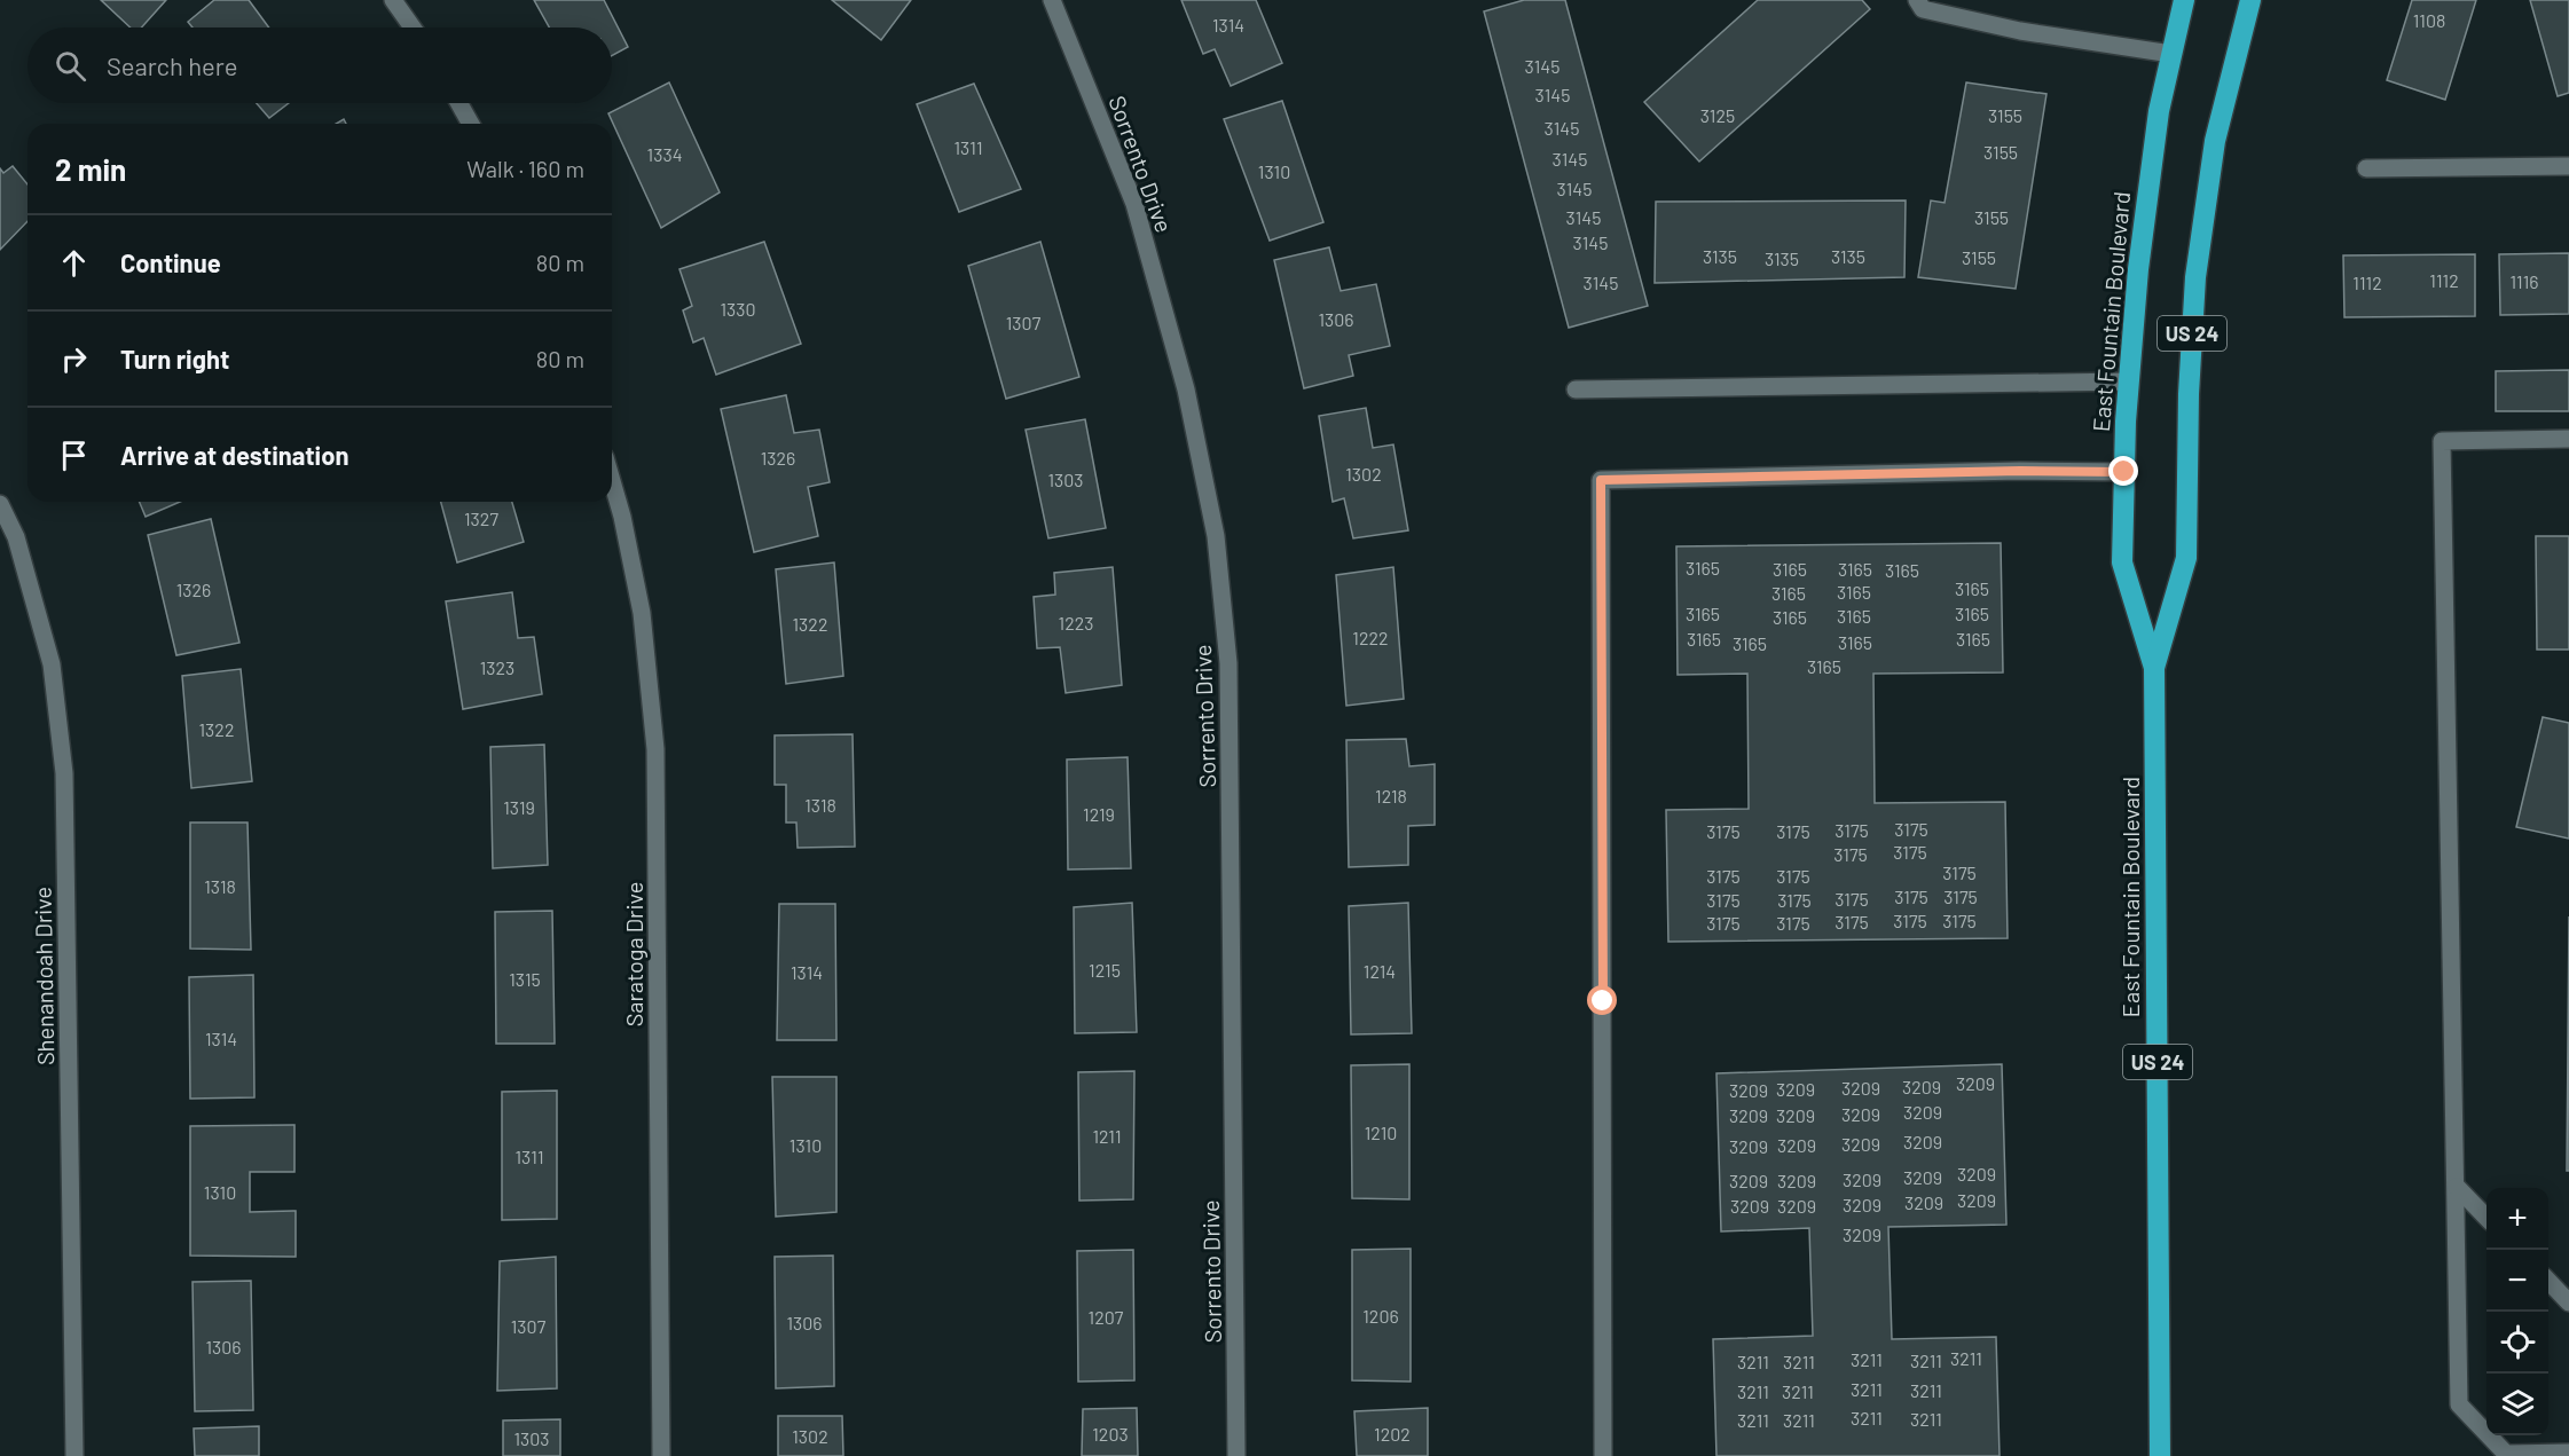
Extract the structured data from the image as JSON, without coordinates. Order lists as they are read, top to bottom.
{
  "streets": {
    "highway": ["East Fountain Boulevard", "US 24"],
    "street": ["Sorrento Drive", "Saratoga Drive", "Shenandoah Drive"]
  },
  "house_numbers": [
    "1108",
    "1314",
    "3145",
    "3145",
    "3125",
    "3155",
    "3145",
    "1311",
    "3155",
    "1334",
    "3145",
    "1310",
    "3145",
    "3145",
    "3155",
    "3145",
    "3135",
    "3135",
    "3155",
    "3135",
    "1112",
    "1116",
    "3145",
    "1112",
    "1330",
    "1306",
    "1307",
    "1326",
    "1302",
    "1303",
    "1327",
    "3165",
    "3165",
    "3165",
    "3165",
    "3165",
    "1326",
    "3165",
    "3165",
    "3165",
    "3165",
    "3165",
    "3165",
    "1223",
    "1322",
    "1222",
    "3165",
    "3165",
    "3165",
    "3165",
    "3165",
    "1323",
    "1322",
    "1218",
    "1318",
    "1319",
    "1219",
    "3175",
    "3175",
    "3175",
    "3175",
    "3175",
    "3175",
    "3175",
    "3175",
    "3175",
    "1318",
    "3175",
    "3175",
    "3175",
    "3175",
    "3175",
    "3175",
    "3175",
    "3175",
    "3175",
    "3175",
    "1215",
    "1214",
    "1314",
    "1315",
    "1314",
    "3209",
    "3209",
    "3209",
    "3209",
    "3209",
    "3209",
    "3209",
    "3209",
    "3209",
    "1210",
    "1211",
    "3209",
    "3209",
    "1310",
    "3209",
    "3209",
    "1311",
    "3209",
    "3209",
    "3209",
    "3209",
    "3209",
    "1310",
    "3209",
    "3209",
    "3209",
    "3209",
    "3209",
    "3209",
    "1206",
    "1207",
    "1306",
    "1307",
    "1306",
    "3211",
    "3211",
    "3211",
    "3211",
    "3211",
    "3211",
    "3211",
    "3211",
    "3211",
    "3211",
    "3211",
    "3211",
    "3211",
    "1203",
    "1202",
    "1302",
    "1303"
  ],
  "page": {
    "search": "Search here",
    "heading": ["2 min", "Walk · 160 m"],
    "list": [
      ["Continue", "80 m"],
      ["Turn right", "80 m"],
      "Arrive at destination"
    ],
    "map_buttons": ["+", "−"]
  }
}
